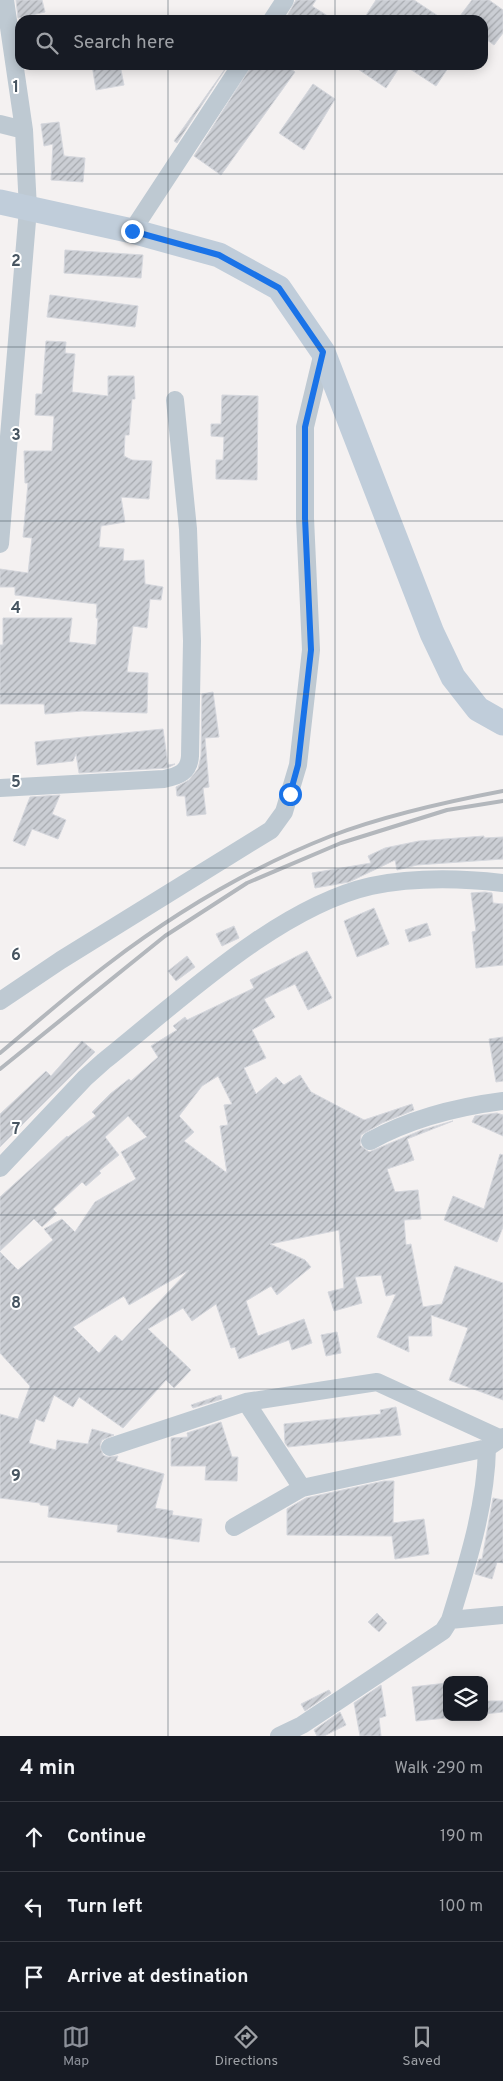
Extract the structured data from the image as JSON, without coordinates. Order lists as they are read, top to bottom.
{
  "page": {
    "search": "Search here",
    "heading": ["4 min", "Walk · 290 m"],
    "list": [
      ["Continue", "190 m"],
      ["Turn left", "100 m"],
      "Arrive at destination"
    ],
    "nav": ["Map", "Directions", "Saved"]
  },
  "grid": {
    "rows": [
      "1",
      "2",
      "3",
      "4",
      "5",
      "6",
      "7",
      "8",
      "9"
    ]
  }
}
